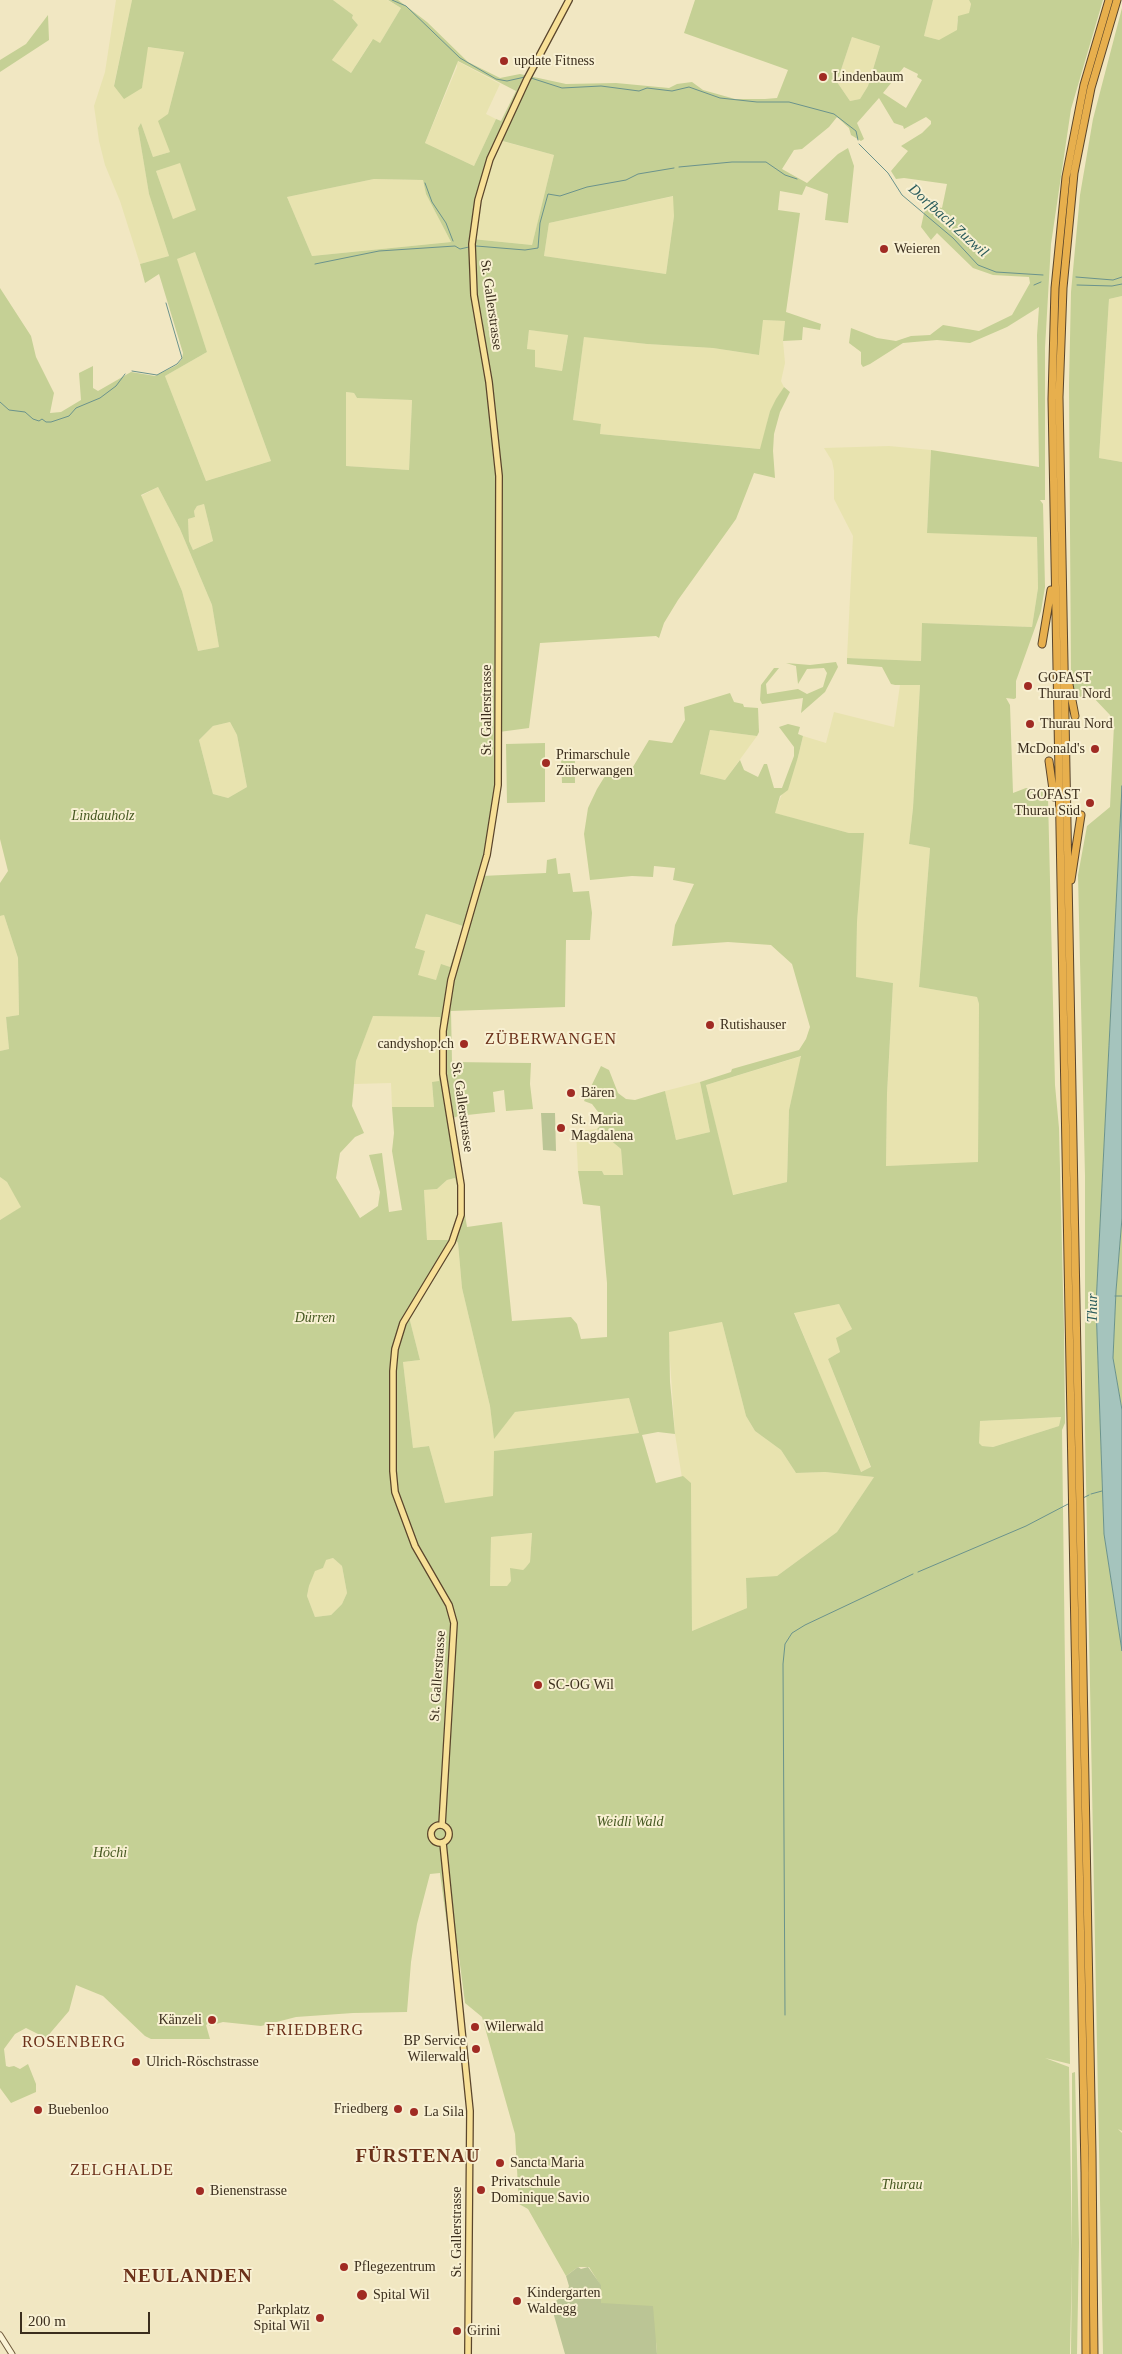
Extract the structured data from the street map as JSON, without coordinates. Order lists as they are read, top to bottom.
{
  "streets": {
    "main road": ["St. Gallerstrasse"]
  },
  "districts": [
    "ZÜBERWANGEN",
    "FRIEDBERG",
    "ROSENBERG",
    "FÜRSTENAU",
    "ZELGHALDE",
    "NEULANDEN"
  ],
  "water": ["Dorfbach Zuzwil", "Thur"],
  "parks": [
    "Lindauholz",
    "Dürren",
    "Weidli Wald",
    "Höchi",
    "Thurau"
  ],
  "places": [
    "update Fitness",
    "Lindenbaum",
    "Weieren",
    "GOFAST Thurau Nord",
    "Thurau Nord",
    "McDonald's",
    "Primarschule Züberwangen",
    "GOFAST Thurau Süd",
    "Rutishauser",
    "candyshop.ch",
    "Bären",
    "St. Maria Magdalena",
    "SC-OG Wil",
    "Känzeli",
    "Wilerwald",
    "BP Service Wilerwald",
    "Ulrich-Röschstrasse",
    "Friedberg",
    "Buebenloo",
    "La Sila",
    "Sancta Maria",
    "Privatschule Dominique Savio",
    "Bienenstrasse",
    "Pflegezentrum",
    "Spital Wil",
    "Kindergarten Waldegg",
    "Parkplatz Spital Wil",
    "Girini"
  ],
  "scale_bar": "200 m"
}
